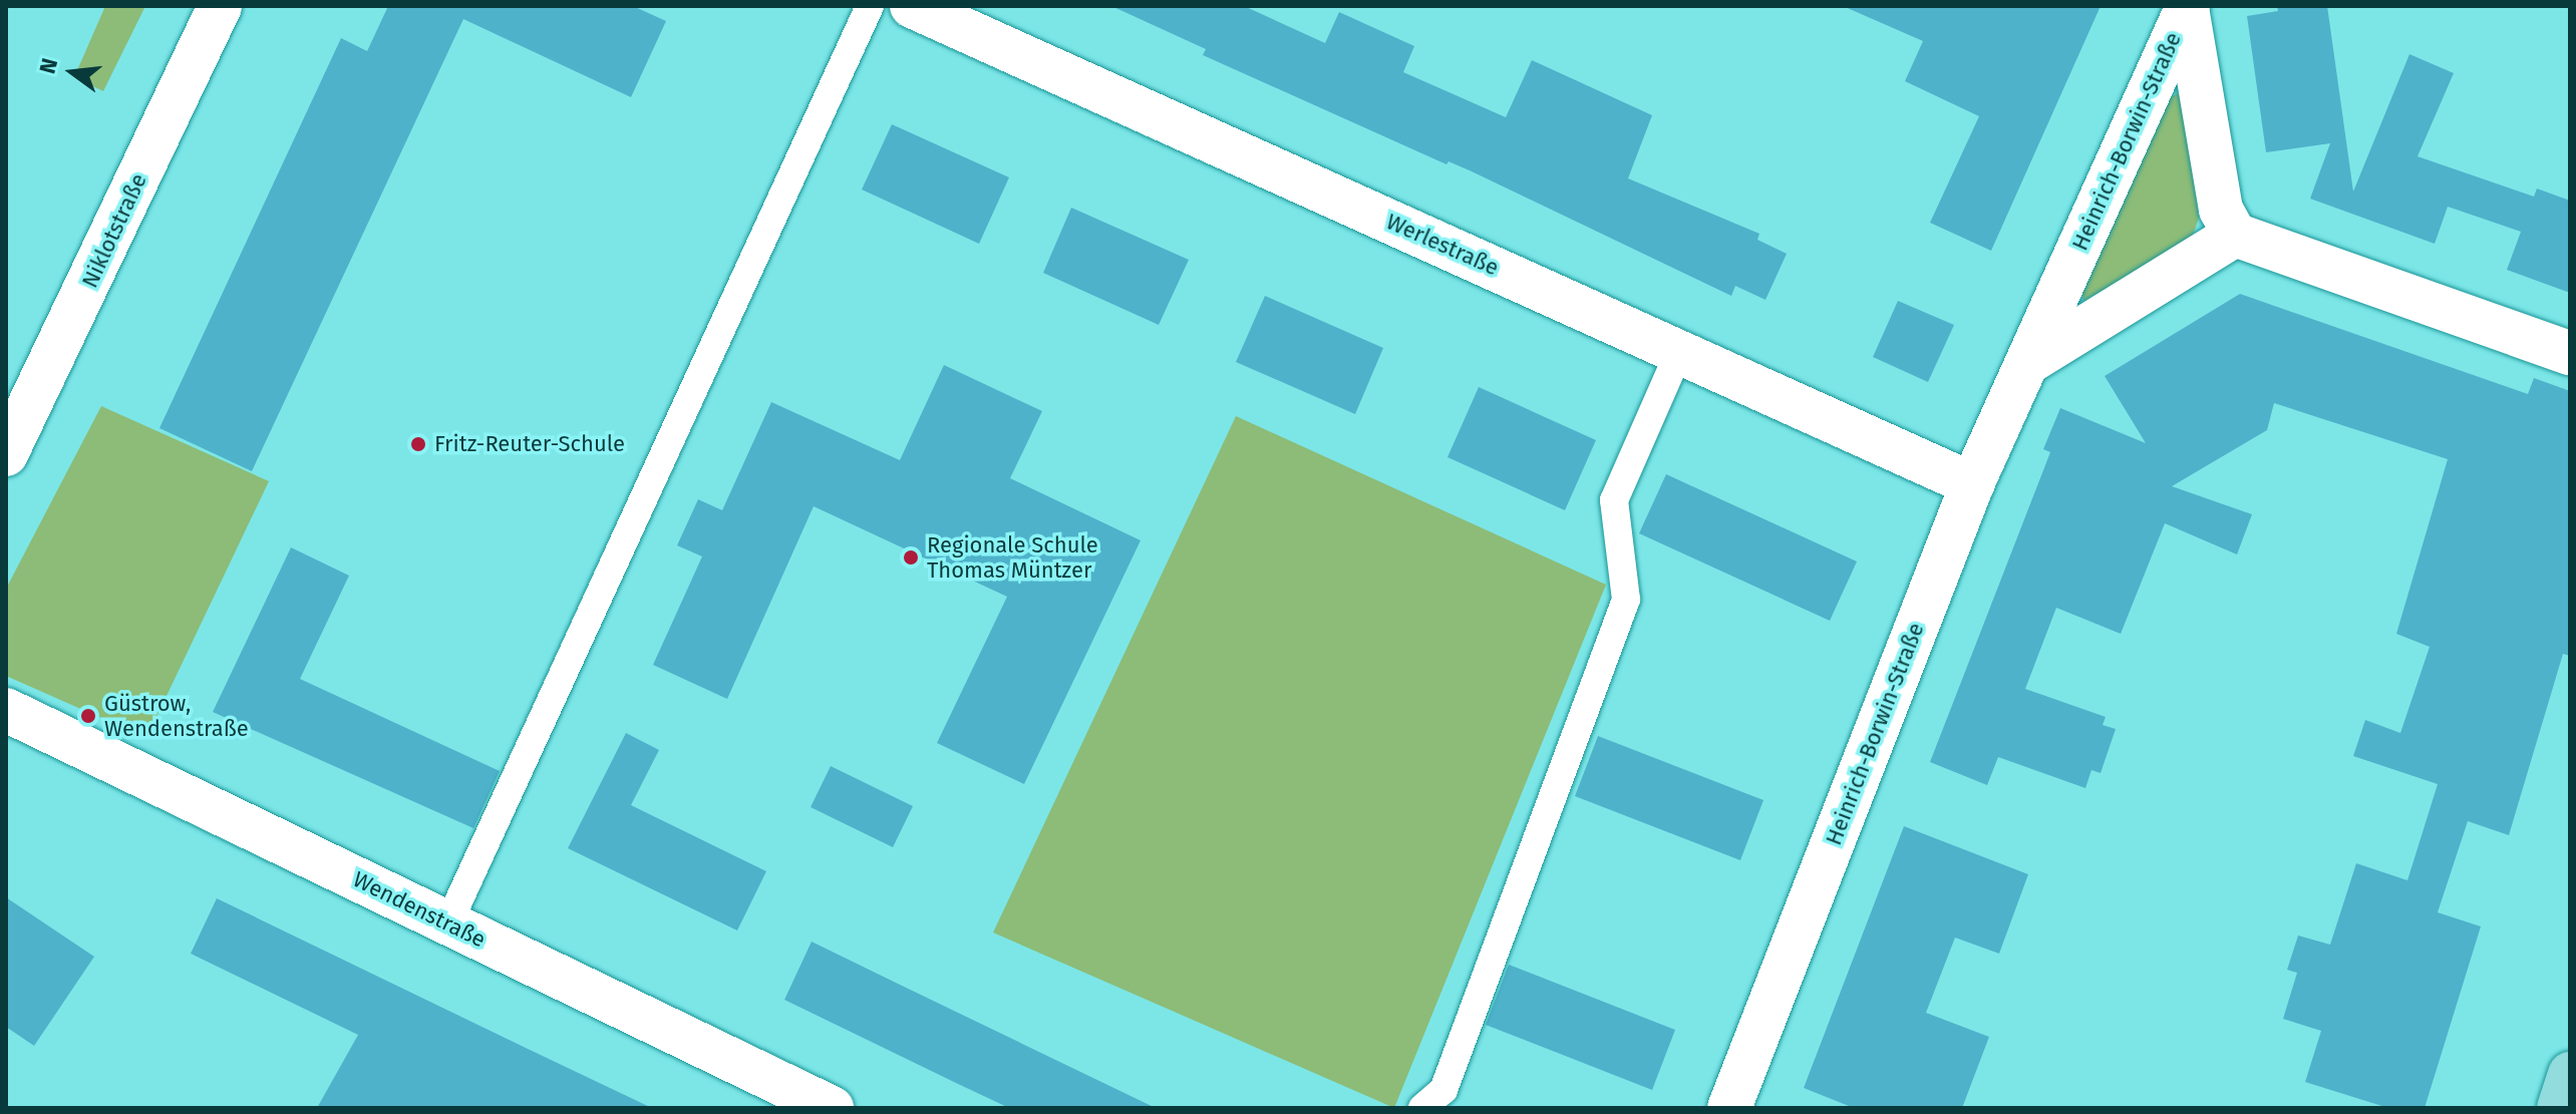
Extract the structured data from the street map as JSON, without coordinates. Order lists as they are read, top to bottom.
{
  "streets": {
    "street": [
      "Heinrich-Borwin-Straße",
      "Niklotstraße",
      "Werlestraße",
      "Wendenstraße"
    ]
  },
  "crossings": [
    ["Heinrich-Borwin-Straße", "Werlestraße"]
  ],
  "places": ["Fritz-Reuter-Schule", "Regionale Schule Thomas Müntzer", "Güstrow, Wendenstraße"],
  "north": "left"
}
